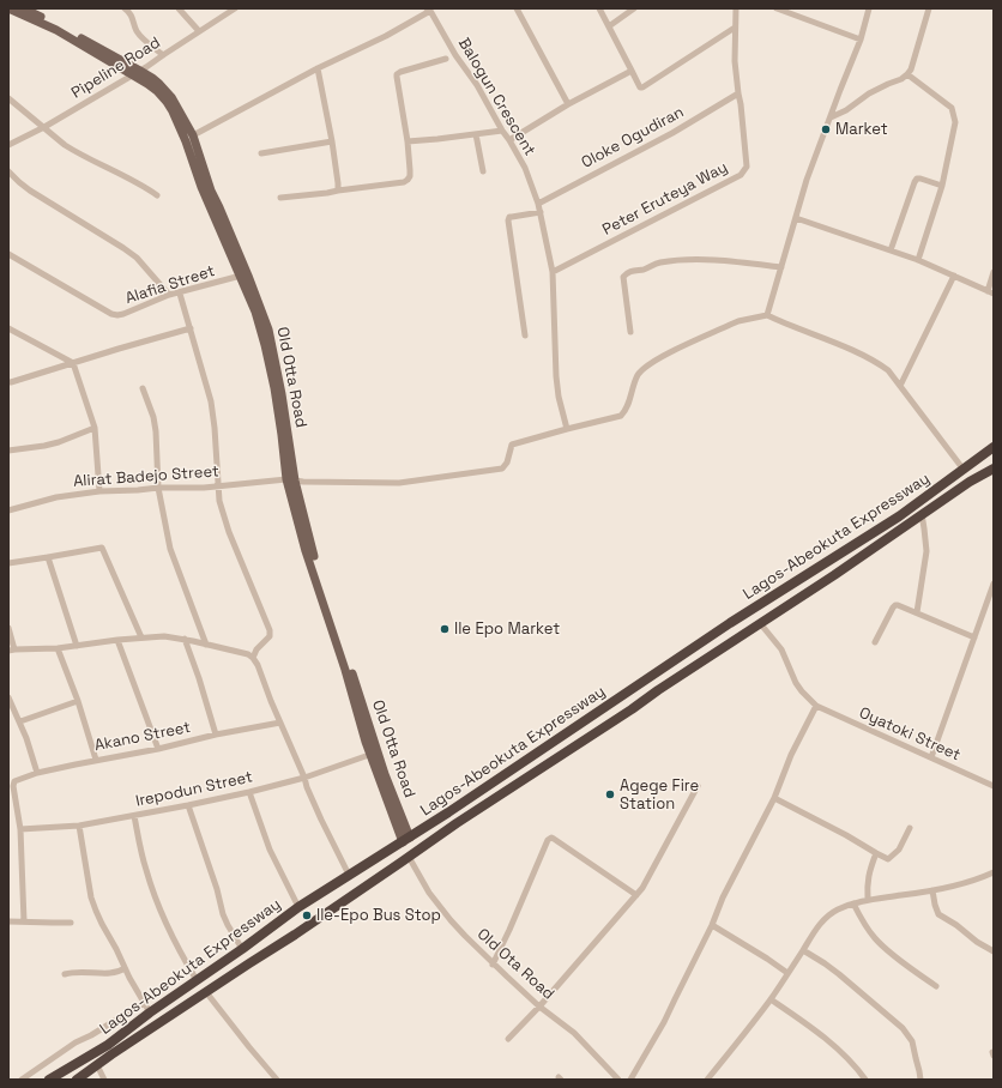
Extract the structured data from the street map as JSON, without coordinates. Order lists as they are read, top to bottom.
{
  "streets": {
    "highway": ["Lagos-Abeokuta Expressway"],
    "main road": ["Old Otta Road"],
    "street": [
      "Pipeline Road",
      "Balogun Crescent",
      "Oloke Ogudiran",
      "Peter Eruteya Way",
      "Alafia Street",
      "Alirat Badejo Street",
      "Oyatoki Street",
      "Akano Street",
      "Irepodun Street",
      "Old Ota Road"
    ]
  },
  "crossings": [
    ["Pipeline Road", "Old Otta Road"],
    ["Balogun Crescent", "Oloke Ogudiran"],
    ["Balogun Crescent", "Peter Eruteya Way"],
    ["Balogun Crescent", "Alirat Badejo Street"],
    ["Oloke Ogudiran", "Peter Eruteya Way"],
    ["Alafia Street", "Old Otta Road"],
    ["Old Otta Road", "Alirat Badejo Street"],
    ["Old Otta Road", "Lagos-Abeokuta Expressway"],
    ["Lagos-Abeokuta Expressway", "Old Ota Road"],
    ["Akano Street", "Irepodun Street"]
  ],
  "places": [
    "Market",
    "Ile Epo Market",
    "Agege Fire Station",
    "Ile-Epo Bus Stop"
  ]
}
